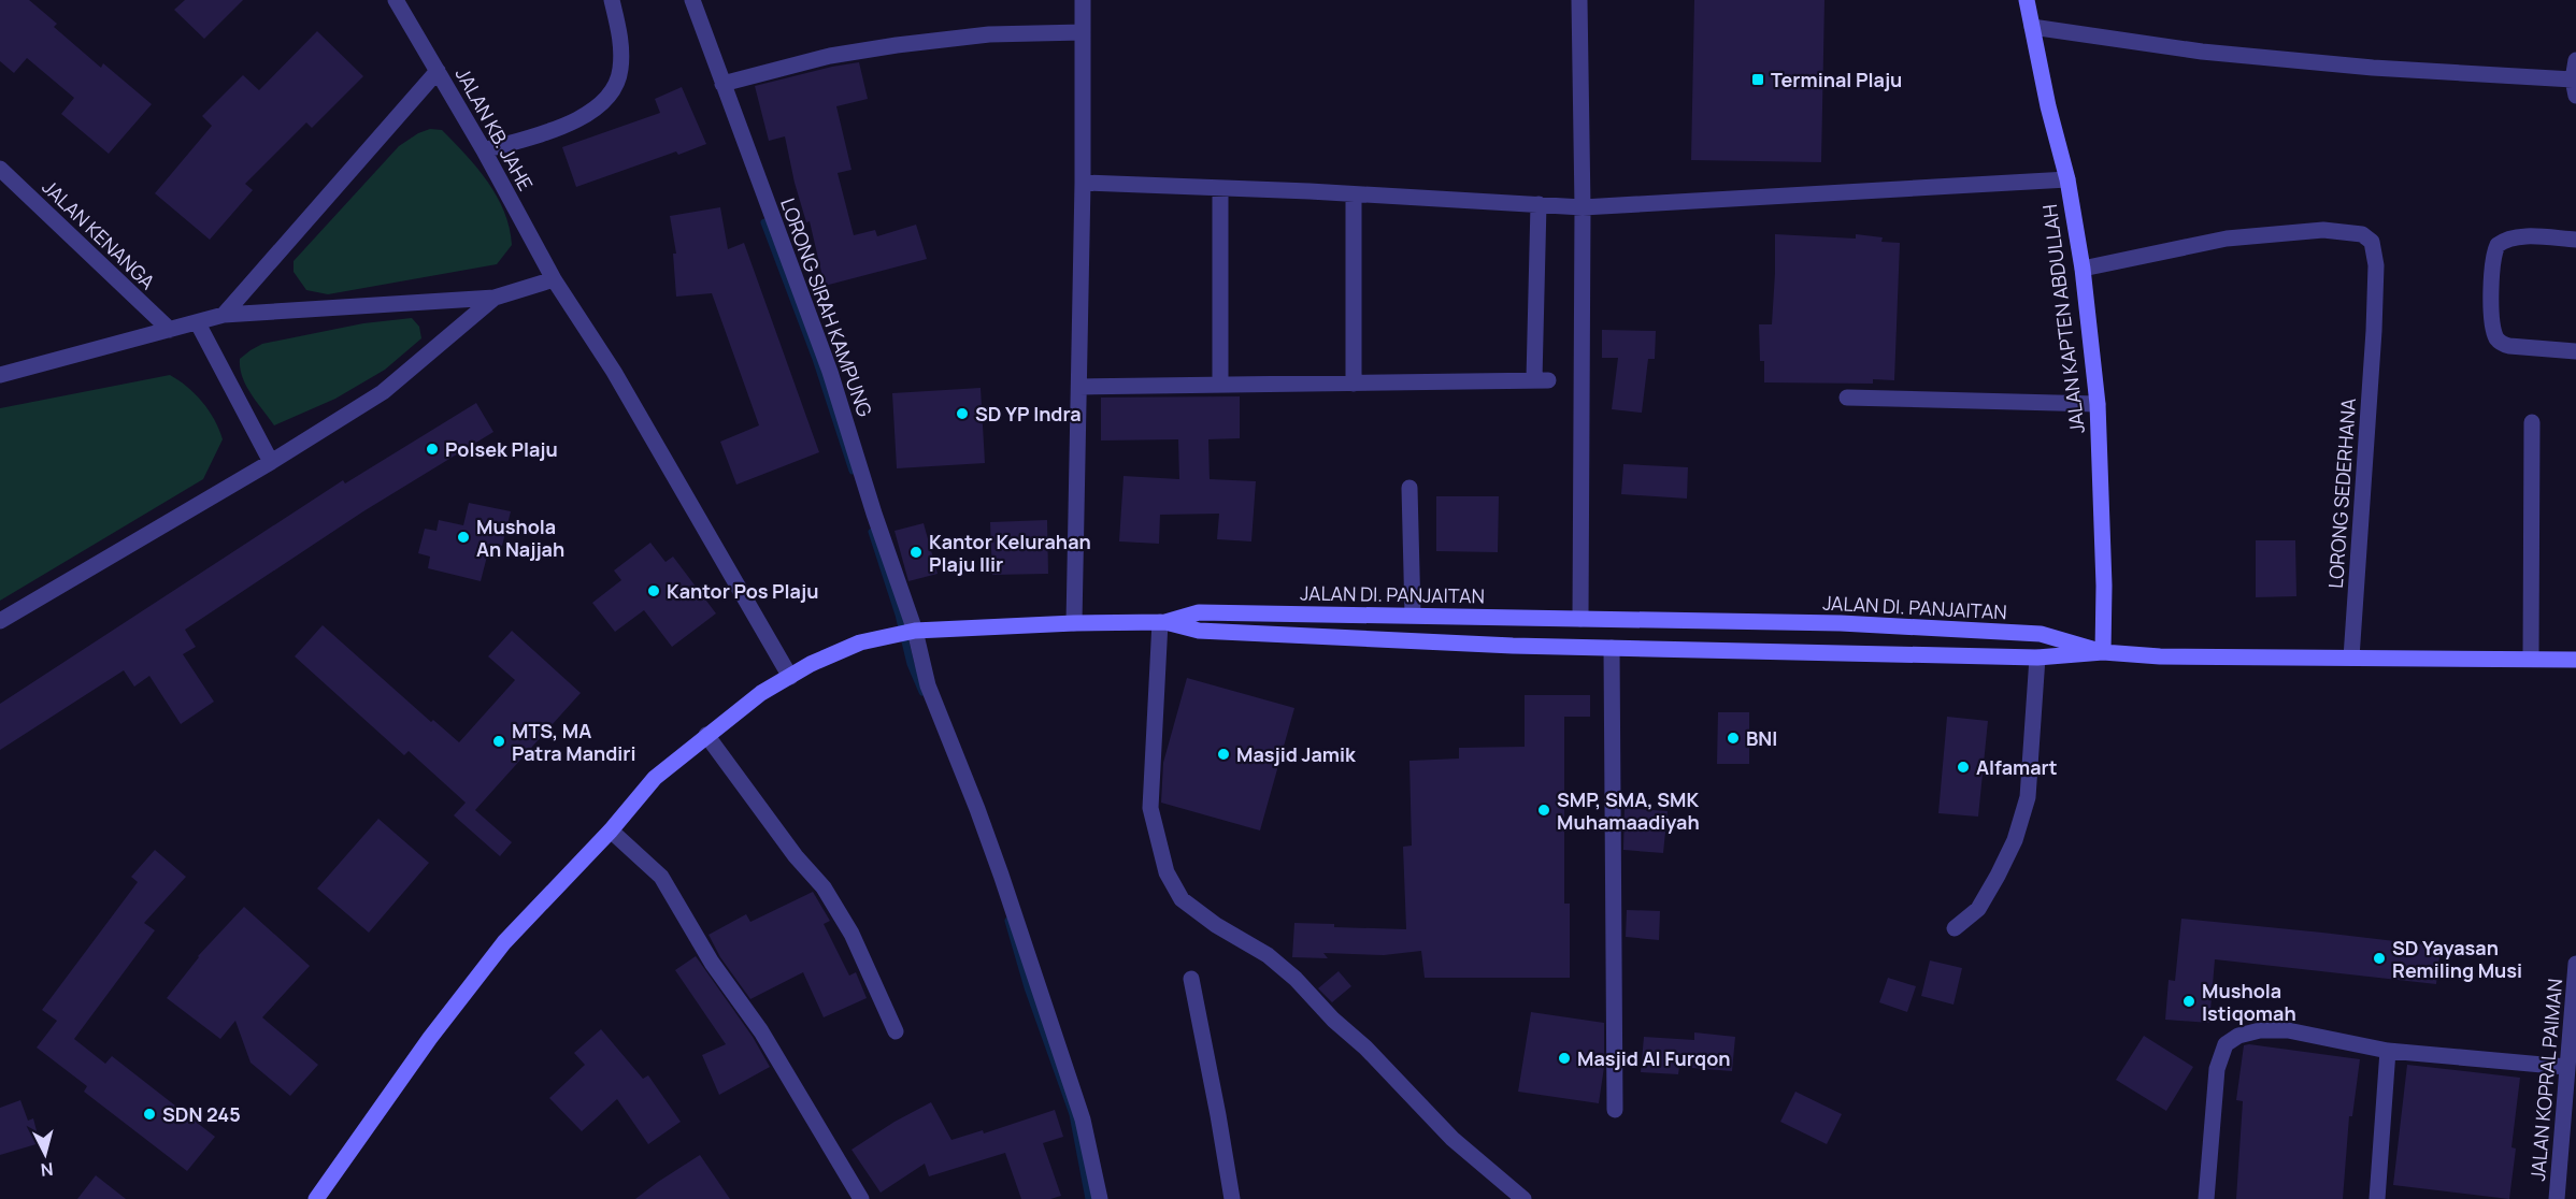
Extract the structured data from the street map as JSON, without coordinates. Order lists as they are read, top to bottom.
{
  "streets": {
    "main road": ["JALAN KAPTEN ABDULLAH", "JALAN DI. PANJAITAN"],
    "street": [
      "JALAN KB. JAHE",
      "JALAN KENANGA",
      "LORONG SIRAH KAMPUNG",
      "LORONG SEDERHANA",
      "JALAN KOPRAL PAIMAN"
    ]
  },
  "crossings": [
    ["JALAN KB. JAHE", "JALAN DI. PANJAITAN"],
    ["LORONG SIRAH KAMPUNG", "JALAN DI. PANJAITAN"],
    ["JALAN KAPTEN ABDULLAH", "LORONG SEDERHANA"],
    ["JALAN KAPTEN ABDULLAH", "JALAN DI. PANJAITAN"]
  ],
  "places": {
    "transit": ["Terminal Plaju"],
    "other": [
      "SD YP Indra",
      "Polsek Plaju",
      "Mushola An Najjah",
      "Kantor Kelurahan Plaju Ilir",
      "Kantor Pos Plaju",
      "BNI",
      "MTS, MA Patra Mandiri",
      "Masjid Jamik",
      "Alfamart",
      "SMP, SMA, SMK Muhamaadiyah",
      "SD Yayasan Remiling Musi",
      "Mushola Istiqomah",
      "Masjid Al Furqon",
      "SDN 245"
    ]
  },
  "north": "bottom"
}
